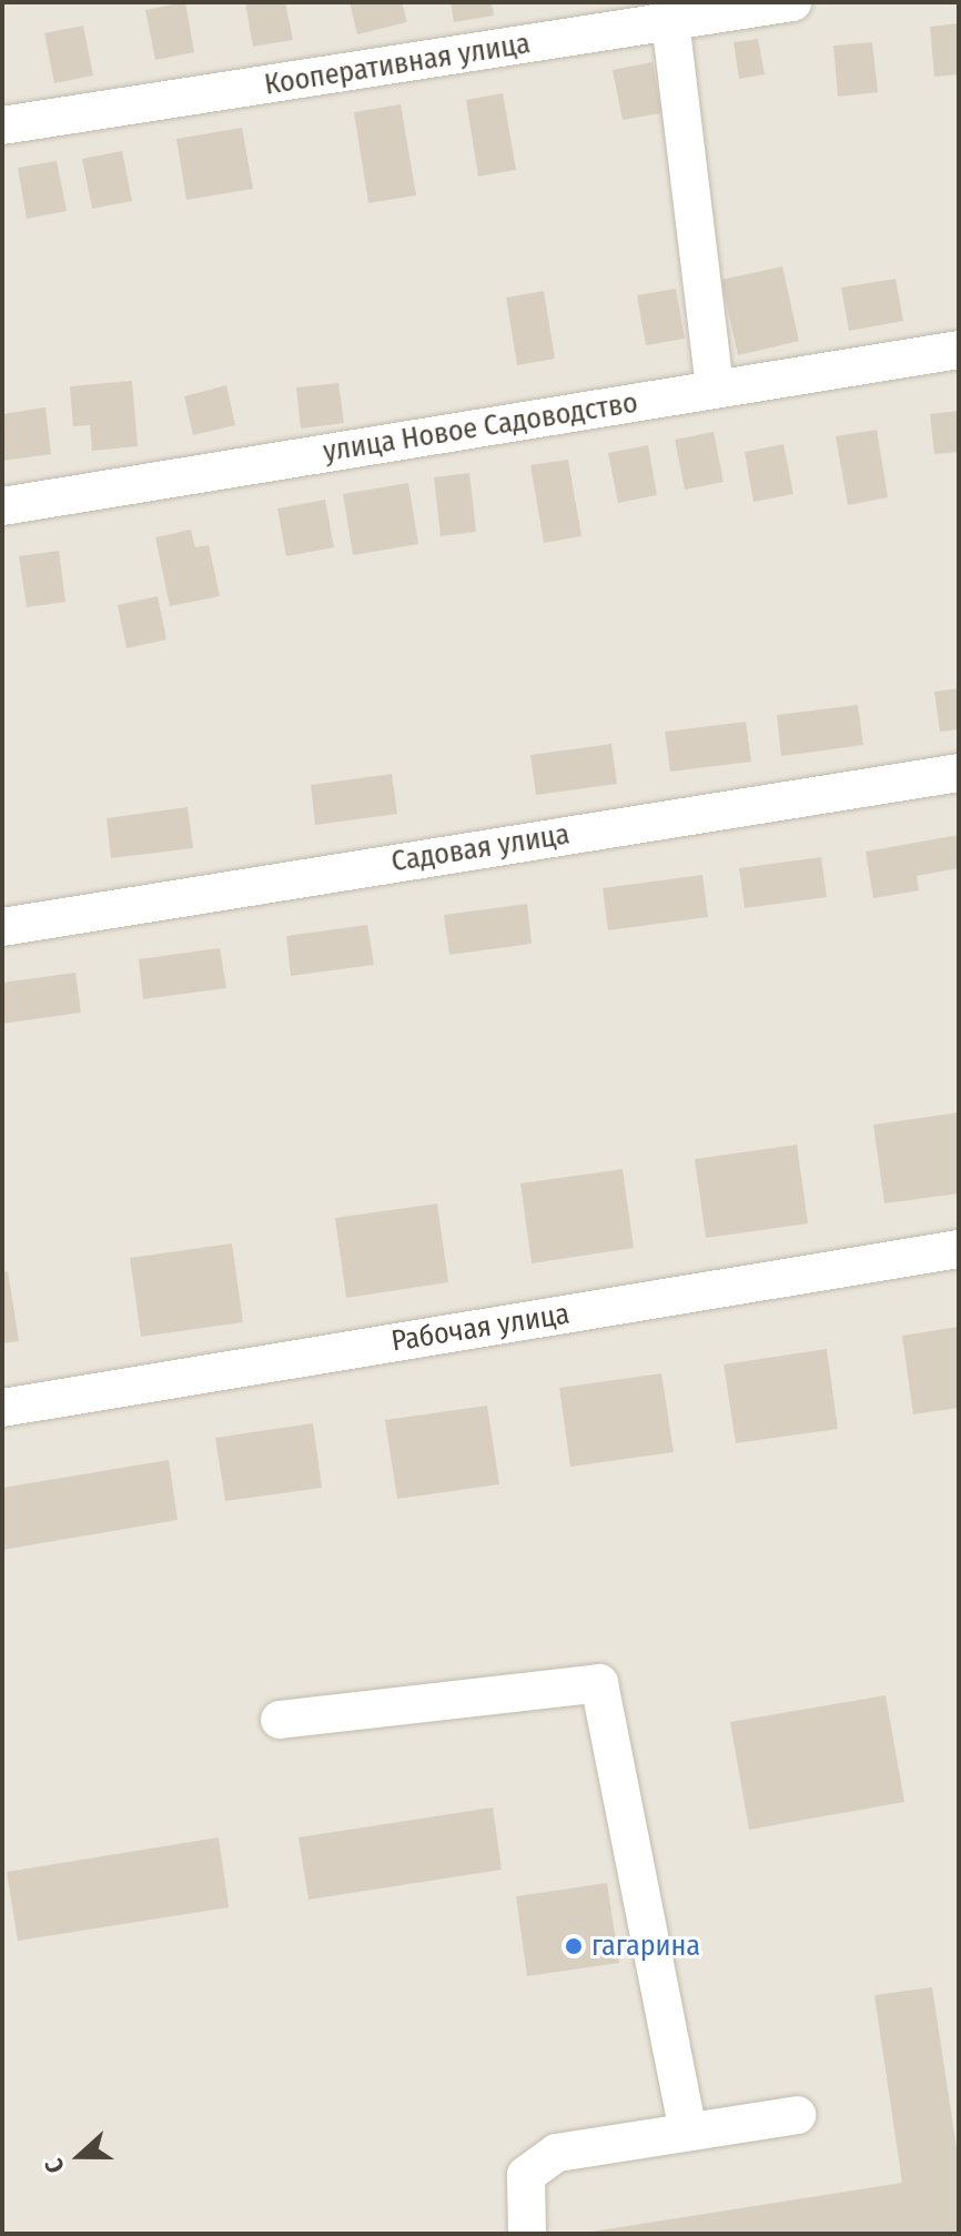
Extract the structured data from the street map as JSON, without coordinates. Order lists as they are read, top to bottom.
{
  "streets": {
    "street": [
      "Кооперативная улица",
      "улица Новое Садоводство",
      "Садовая улица",
      "Рабочая улица"
    ]
  },
  "places": ["гагарина"],
  "north": "left"
}
